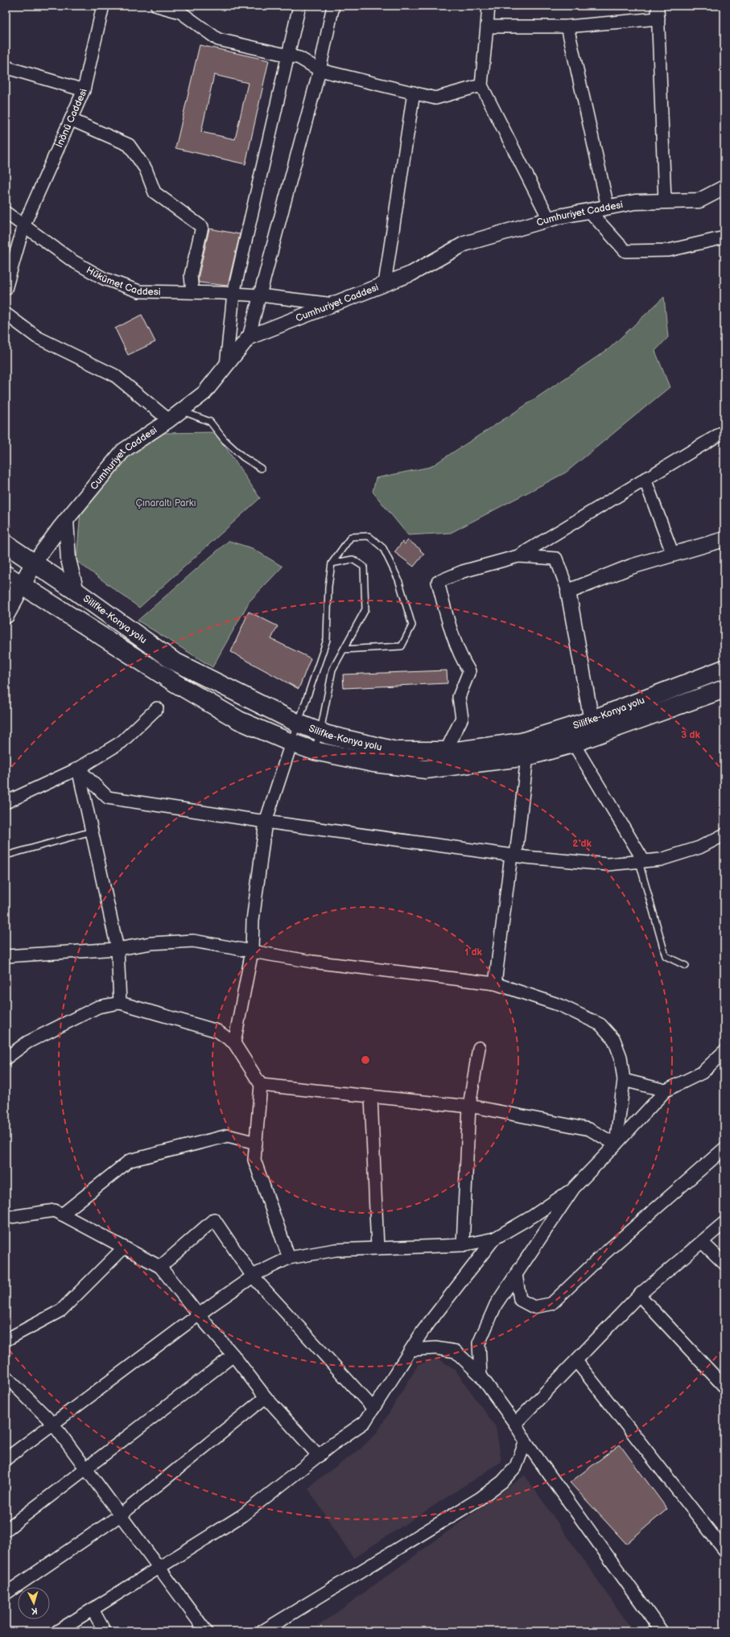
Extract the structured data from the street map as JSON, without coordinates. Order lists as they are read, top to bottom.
{
  "streets": {
    "highway": ["Silifke-Konya yolu"],
    "street": ["İnönü Caddesi", "Cumhuriyet Caddesi", "Hükümet Caddesi"]
  },
  "crossings": [
    ["İnönü Caddesi", "Hükümet Caddesi"],
    ["Cumhuriyet Caddesi", "Hükümet Caddesi"],
    ["Cumhuriyet Caddesi", "Silifke-Konya yolu"]
  ],
  "parks": ["Çınaraltı Parkı"],
  "north": "bottom",
  "rings": ["3 dk", "2 dk", "1 dk"]
}
